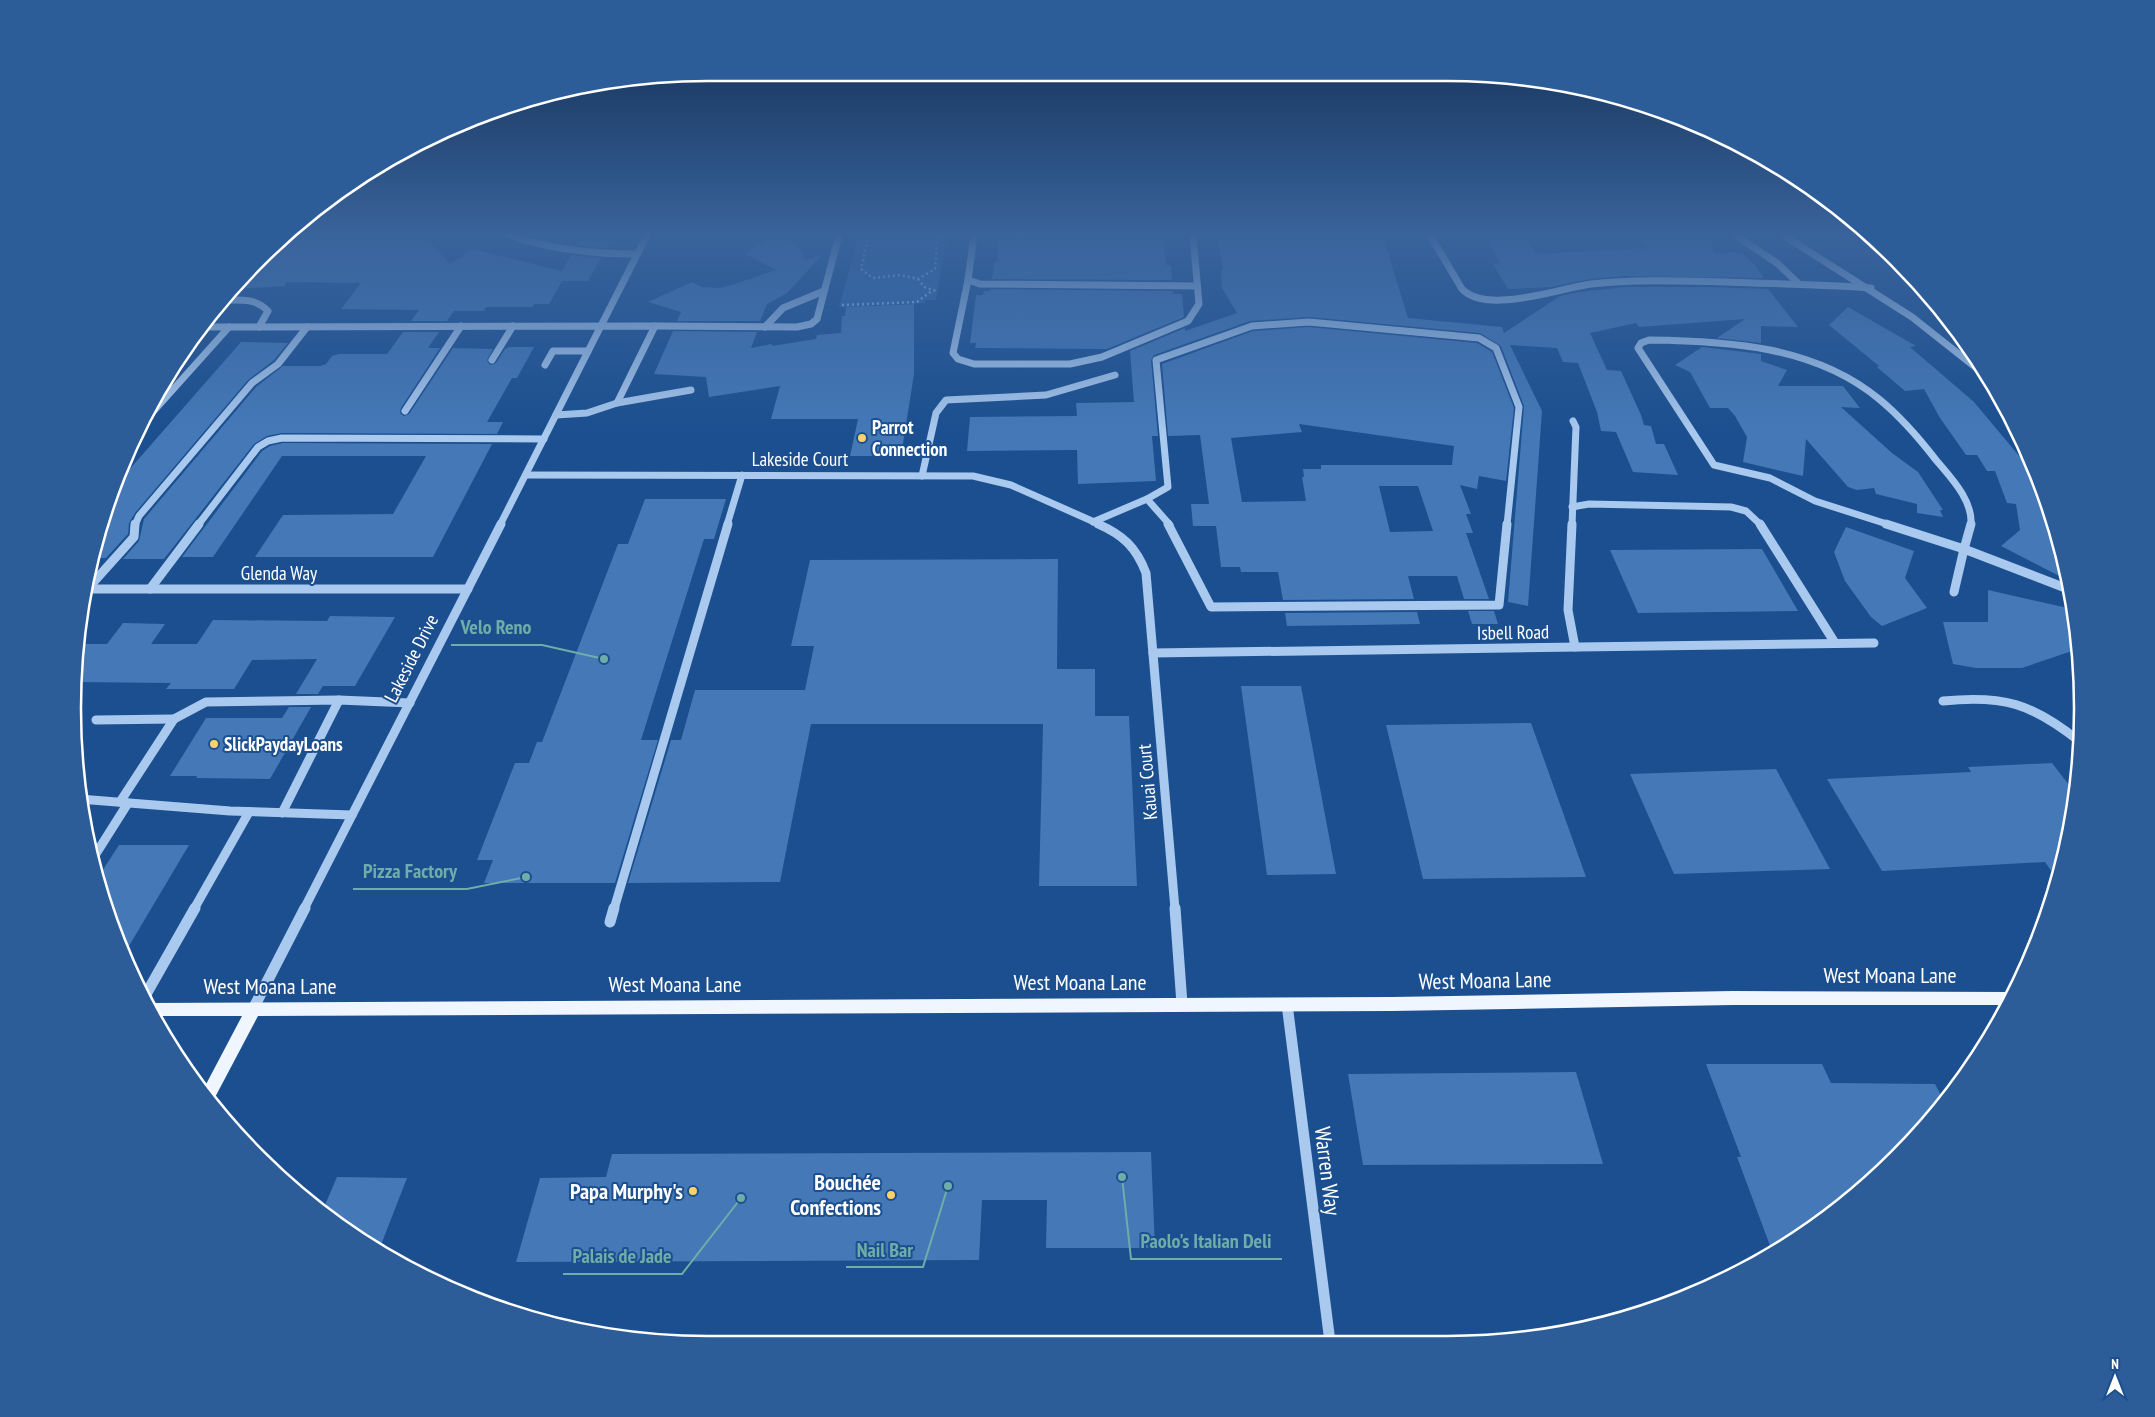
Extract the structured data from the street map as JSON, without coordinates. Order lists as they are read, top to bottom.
{
  "streets": {
    "main road": ["Lakeside Drive", "West Moana Lane"],
    "street": [
      "Lakeside Court",
      "Glenda Way",
      "Isbell Road",
      "Kauai Court",
      "Warren Way"
    ]
  },
  "crossings": [
    ["Lakeside Court", "Lakeside Drive"],
    ["Lakeside Court", "Kauai Court"],
    ["Glenda Way", "Lakeside Drive"],
    ["Isbell Road", "Kauai Court"],
    ["Lakeside Drive", "West Moana Lane"],
    ["Kauai Court", "West Moana Lane"],
    ["West Moana Lane", "Warren Way"]
  ],
  "places": [
    "Parrot Connection",
    "Velo Reno",
    "SlickPaydayLoans",
    "Pizza Factory",
    "Paolo's Italian Deli",
    "Nail Bar",
    "Papa Murphy's",
    "Bouchée Confections",
    "Palais de Jade"
  ],
  "north": "top"
}
